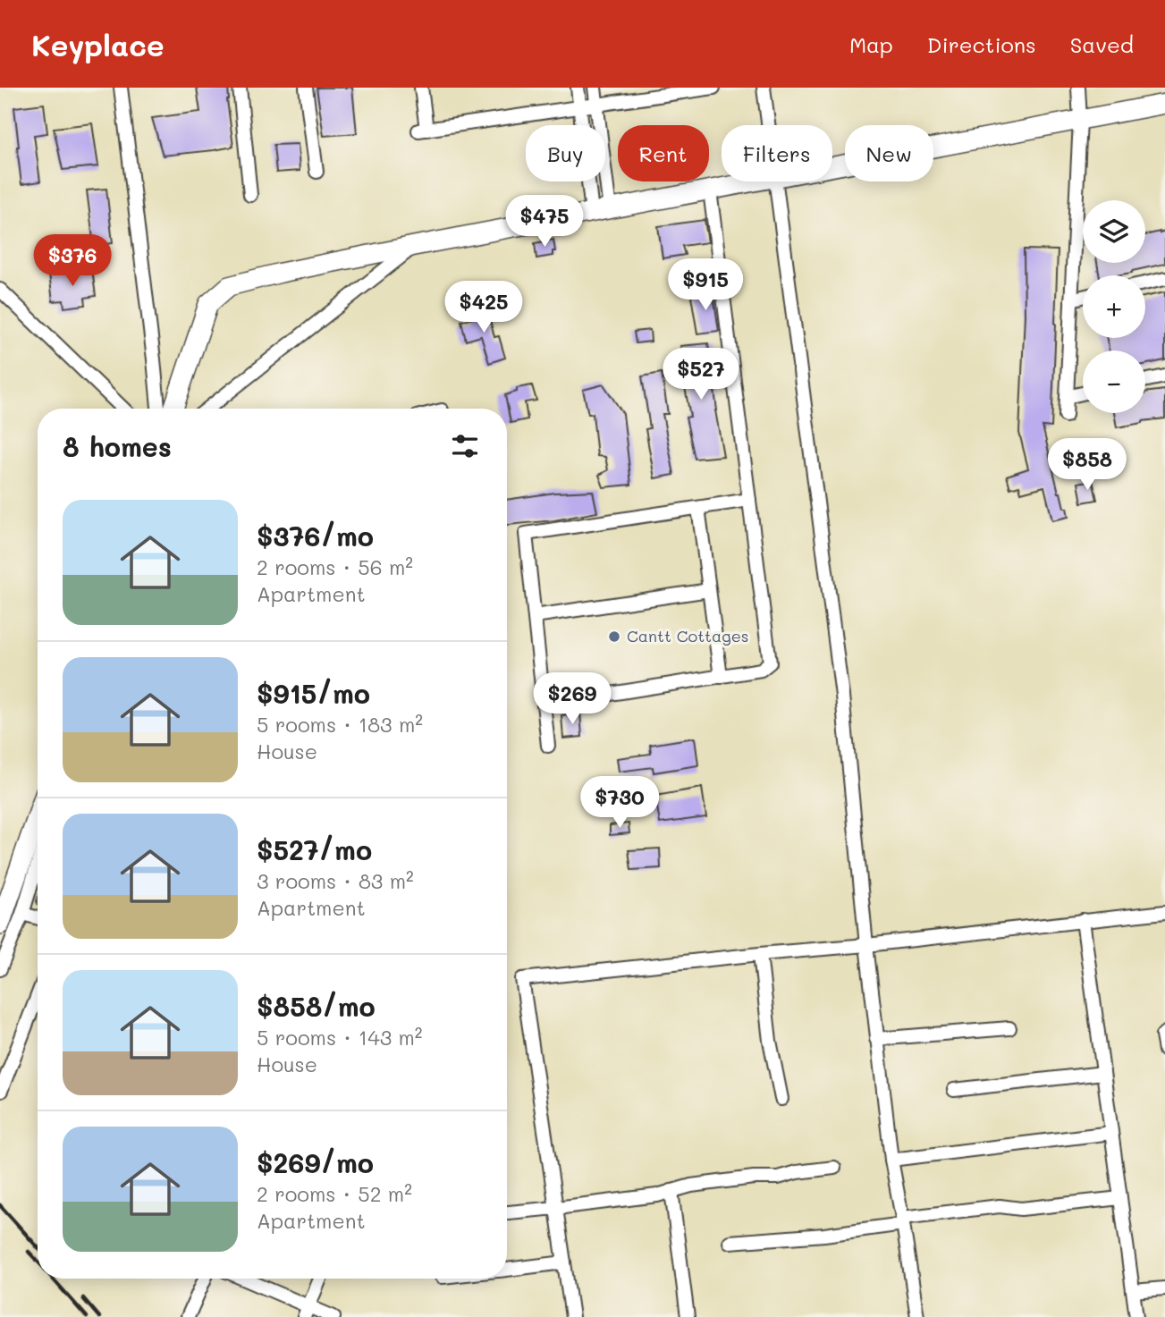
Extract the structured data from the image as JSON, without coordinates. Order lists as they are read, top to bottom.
{
  "places": ["Cantt Cottages"],
  "page": {
    "header": "Keyplace",
    "nav": ["Map", "Directions", "Saved"],
    "chip": [
      "Buy",
      "Rent",
      "Filters",
      "New"
    ],
    "price": [
      "$475",
      "$376",
      "$915",
      "$425",
      "$527",
      "$858",
      "$269",
      "$730"
    ],
    "map_buttons": ["+", "−"],
    "heading": "8 homes",
    "list": [
      {
        "name": "$376/mo",
        "note": "2 rooms · 56 m² · Apartment"
      },
      {
        "name": "$915/mo",
        "note": "5 rooms · 183 m² · House"
      },
      {
        "name": "$527/mo",
        "note": "3 rooms · 83 m² · Apartment"
      },
      {
        "name": "$858/mo",
        "note": "5 rooms · 143 m² · House"
      },
      {
        "name": "$269/mo",
        "note": "2 rooms · 52 m² · Apartment"
      }
    ]
  }
}
